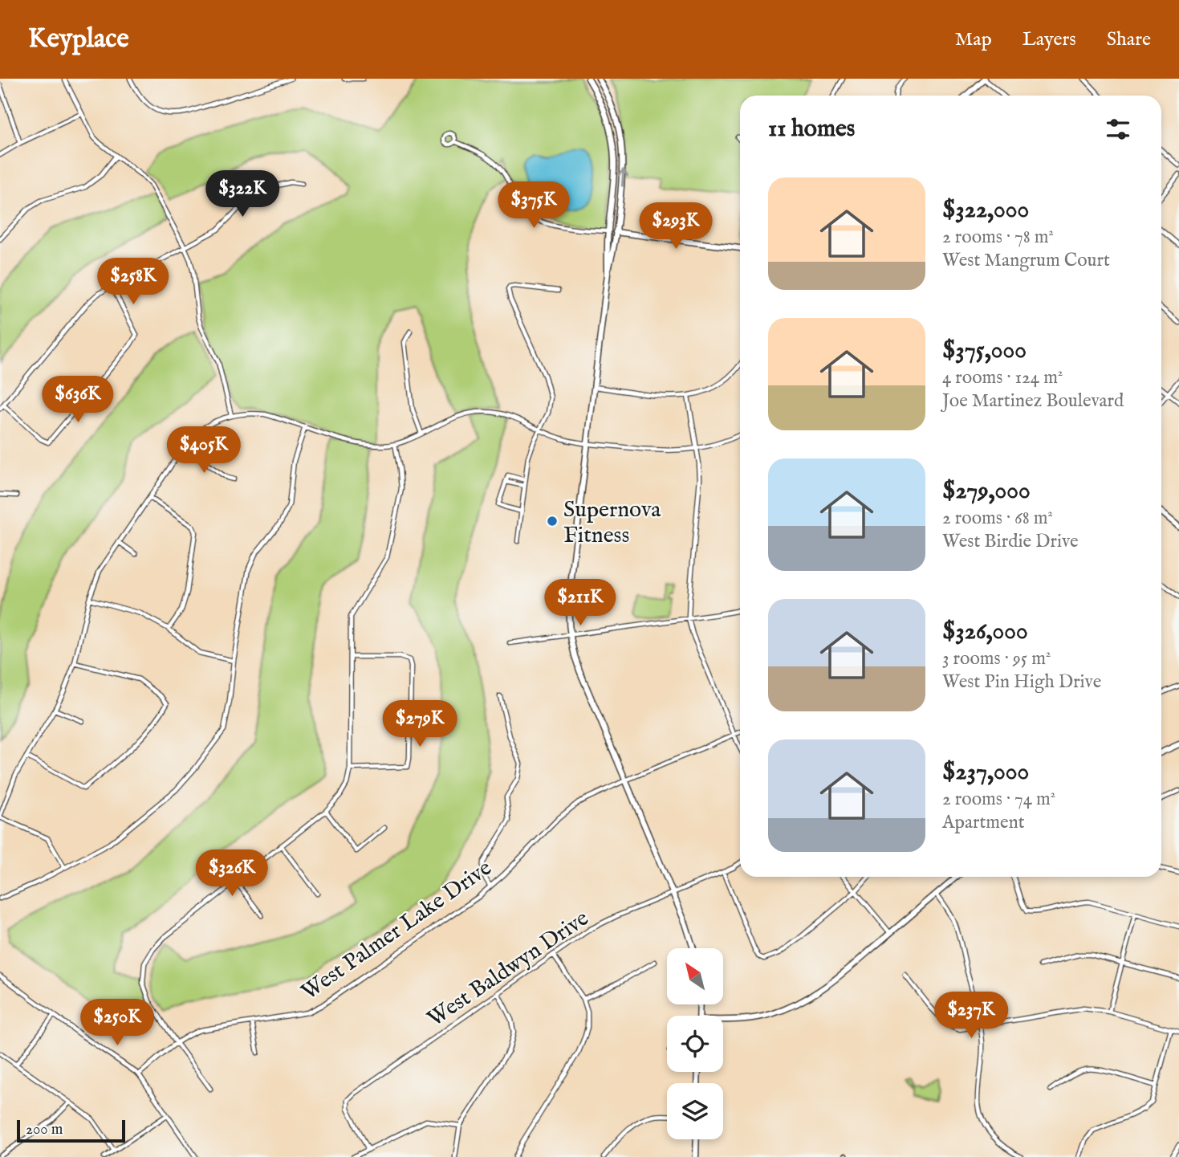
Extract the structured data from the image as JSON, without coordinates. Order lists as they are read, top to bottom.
{
  "streets": {
    "street": ["West Palmer Lake Drive", "West Baldwyn Drive"]
  },
  "places": ["Supernova Fitness"],
  "scale_bar": "200 m",
  "north": "top left",
  "page": {
    "header": "Keyplace",
    "nav": ["Map", "Layers", "Share"],
    "heading": "11 homes",
    "list": [
      {
        "name": "$322,000",
        "note": "2 rooms · 78 m² · West Mangrum Court"
      },
      {
        "name": "$375,000",
        "note": "4 rooms · 124 m² · Joe Martinez Boulevard"
      },
      {
        "name": "$279,000",
        "note": "2 rooms · 68 m² · West Birdie Drive"
      },
      {
        "name": "$326,000",
        "note": "3 rooms · 95 m² · West Pin High Drive"
      },
      {
        "name": "$237,000",
        "note": "2 rooms · 74 m² · Apartment"
      }
    ],
    "price": [
      "$322K",
      "$375K",
      "$293K",
      "$258K",
      "$636K",
      "$405K",
      "$211K",
      "$279K",
      "$326K",
      "$237K",
      "$250K"
    ],
    "scale": "200 m"
  }
}
